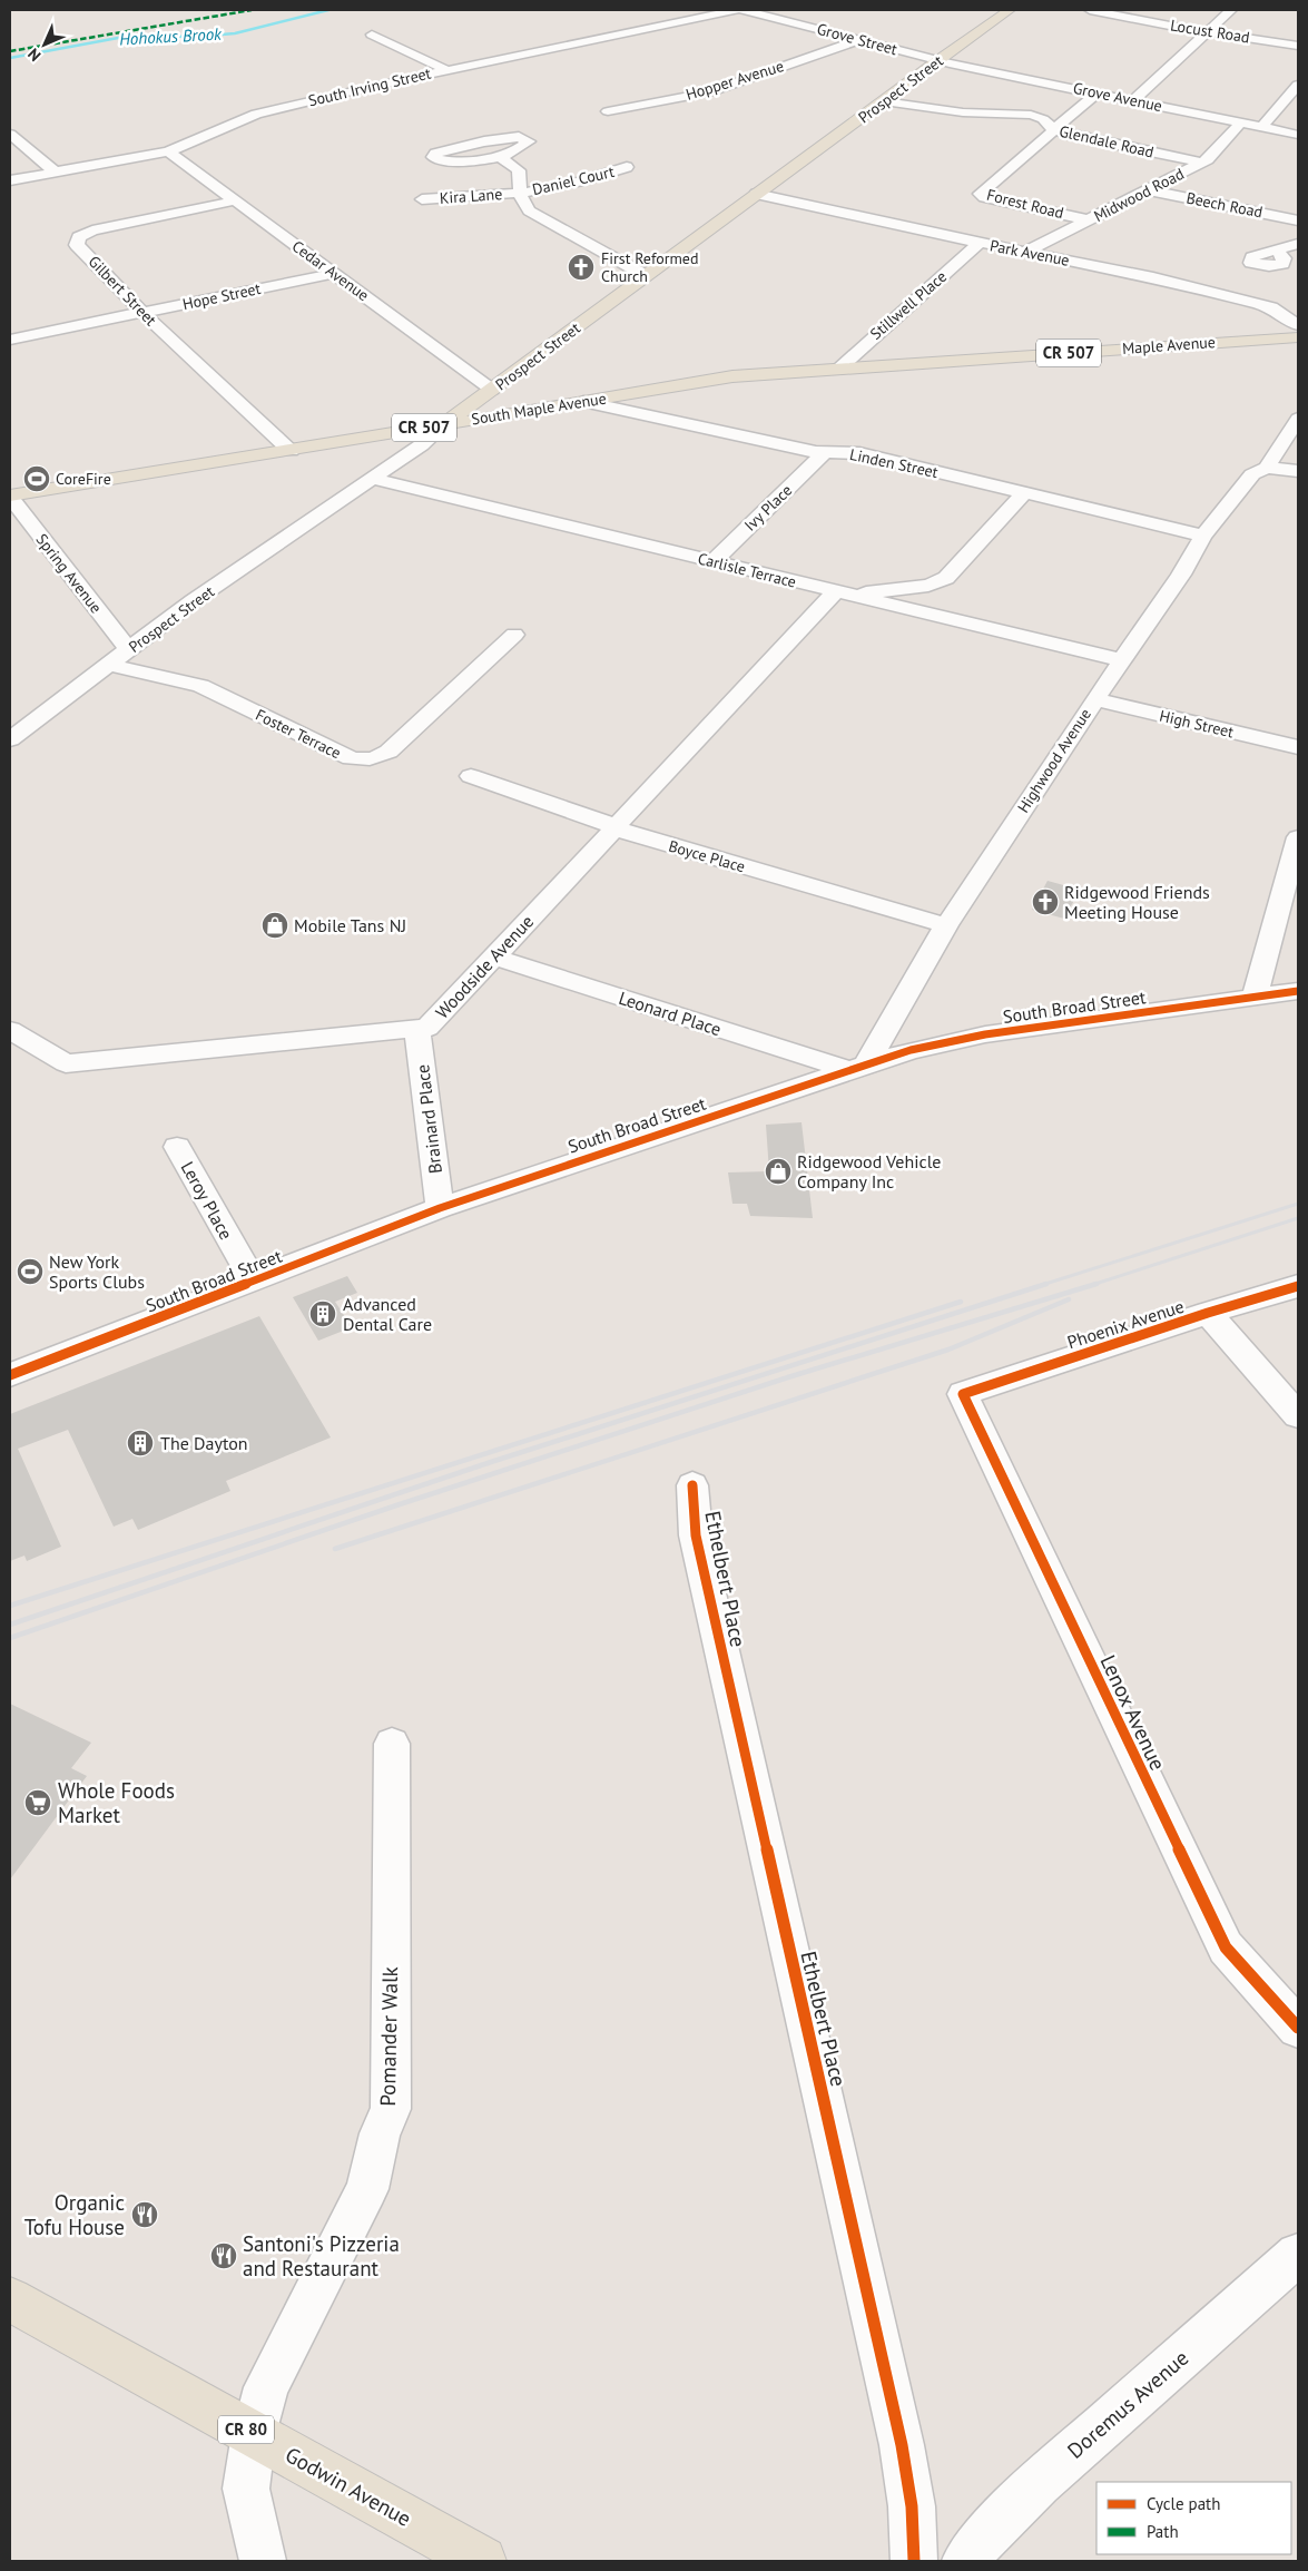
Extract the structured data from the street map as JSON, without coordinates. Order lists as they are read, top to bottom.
{
  "streets": {
    "main road": [
      "Prospect Street",
      "Maple Avenue",
      "CR 507",
      "South Maple Avenue",
      "CR 80",
      "Godwin Avenue"
    ],
    "street": [
      "Locust Road",
      "Grove Street",
      "Hopper Avenue",
      "South Irving Street",
      "Grove Avenue",
      "Glendale Road",
      "Daniel Court",
      "Midwood Road",
      "Kira Lane",
      "Forest Road",
      "Beech Road",
      "Park Avenue",
      "Cedar Avenue",
      "Gilbert Street",
      "Hope Street",
      "Stillwell Place",
      "Linden Street",
      "Ivy Place",
      "Carlisle Terrace",
      "Spring Avenue",
      "High Street",
      "Foster Terrace",
      "Highwood Avenue",
      "Boyce Place",
      "Woodside Avenue",
      "South Broad Street",
      "Leonard Place",
      "Brainard Place",
      "Leroy Place",
      "Phoenix Avenue",
      "Ethelbert Place",
      "Lenox Avenue",
      "Pomander Walk",
      "Doremus Avenue"
    ]
  },
  "crossings": [
    ["Grove Street", "Hopper Avenue"],
    ["Grove Street", "Prospect Street"],
    ["Grove Street", "Grove Avenue"],
    ["South Irving Street", "Cedar Avenue"],
    ["Prospect Street", "Grove Avenue"],
    ["Prospect Street", "Glendale Road"],
    ["Prospect Street", "Park Avenue"],
    ["Prospect Street", "Cedar Avenue"],
    ["Prospect Street", "South Maple Avenue"],
    ["Prospect Street", "Carlisle Terrace"],
    ["Prospect Street", "Spring Avenue"],
    ["Prospect Street", "Foster Terrace"],
    ["Grove Avenue", "Midwood Road"],
    ["Grove Avenue", "Forest Road"],
    ["Glendale Road", "Midwood Road"],
    ["Glendale Road", "Forest Road"],
    ["Daniel Court", "Kira Lane"],
    ["Midwood Road", "Forest Road"],
    ["Midwood Road", "Beech Road"],
    ["Midwood Road", "Park Avenue"],
    ["Park Avenue", "Stillwell Place"],
    ["Cedar Avenue", "Gilbert Street"],
    ["Cedar Avenue", "Hope Street"],
    ["Gilbert Street", "Hope Street"],
    ["Gilbert Street", "South Maple Avenue"],
    ["Stillwell Place", "Maple Avenue"],
    ["Stillwell Place", "South Maple Avenue"],
    ["Maple Avenue", "South Maple Avenue"],
    ["South Maple Avenue", "Linden Street"],
    ["South Maple Avenue", "Spring Avenue"],
    ["Linden Street", "Ivy Place"],
    ["Linden Street", "Highwood Avenue"],
    ["Ivy Place", "Carlisle Terrace"],
    ["Carlisle Terrace", "Highwood Avenue"],
    ["Carlisle Terrace", "Woodside Avenue"],
    ["High Street", "Highwood Avenue"],
    ["Highwood Avenue", "Boyce Place"],
    ["Highwood Avenue", "South Broad Street"],
    ["Highwood Avenue", "Leonard Place"],
    ["Boyce Place", "Woodside Avenue"],
    ["Woodside Avenue", "Leonard Place"],
    ["Woodside Avenue", "Brainard Place"],
    ["South Broad Street", "Leonard Place"],
    ["South Broad Street", "Brainard Place"],
    ["South Broad Street", "Leroy Place"],
    ["Phoenix Avenue", "Lenox Avenue"],
    ["Pomander Walk", "Godwin Avenue"]
  ],
  "water": ["Hohokus Brook"],
  "places": {
    "church": ["First Reformed Church", "Ridgewood Friends Meeting House"],
    "sports": ["CoreFire", "New York Sports Clubs"],
    "shop": ["Mobile Tans NJ", "Ridgewood Vehicle Company Inc"],
    "building": ["Advanced Dental Care", "The Dayton"],
    "supermarket": ["Whole Foods Market"],
    "restaurant": ["Organic Tofu House", "Santoni's Pizzeria and Restaurant"]
  },
  "legend": ["Cycle path", "Path"],
  "north": "bottom left"
}
